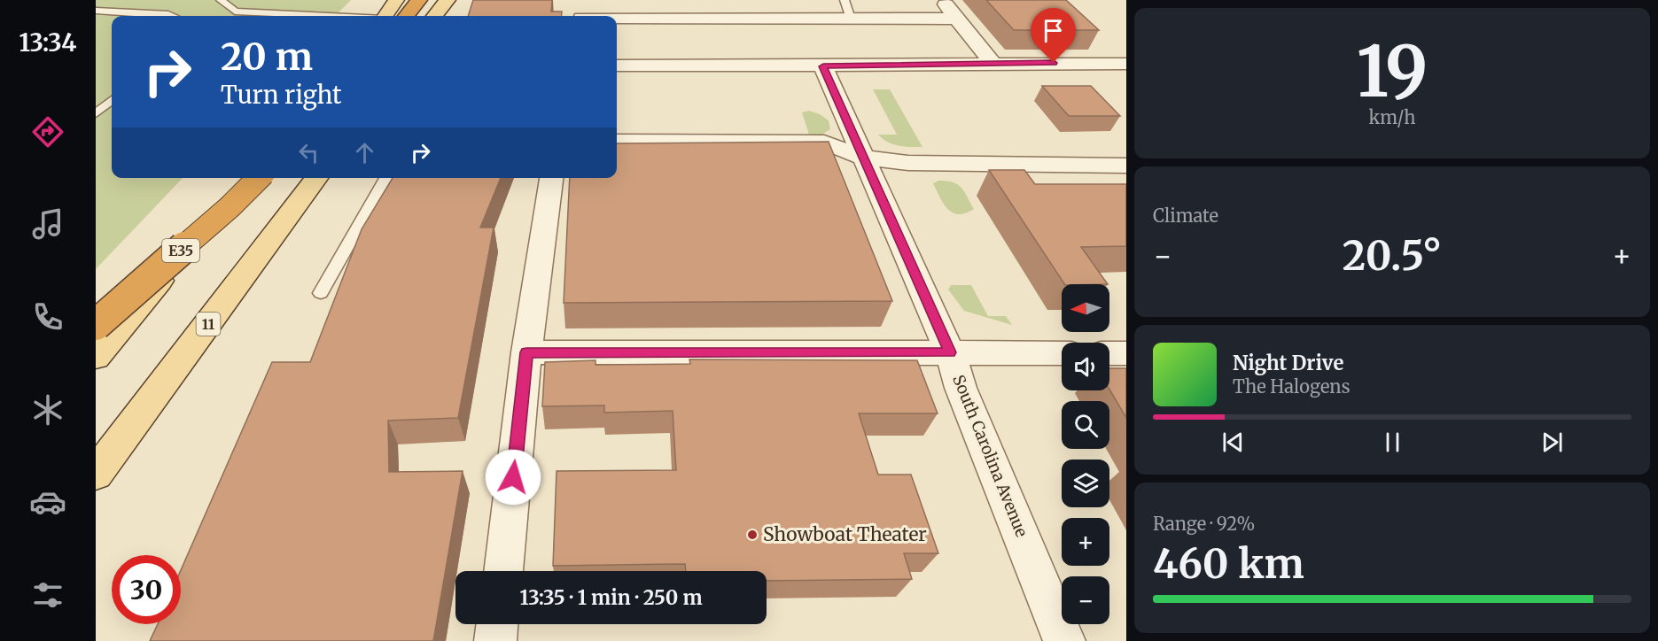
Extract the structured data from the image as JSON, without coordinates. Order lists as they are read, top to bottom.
{
  "streets": {
    "highway": ["E35"],
    "main road": ["11"],
    "street": ["South Carolina Avenue"]
  },
  "places": ["Showboat Theater"],
  "north": "left",
  "page": {
    "tabs": "13:34",
    "tile": [
      ["19", "km/h"],
      "Climate",
      ["Range · 92%", "460 km"]
    ],
    "turn": ["20 m", "Turn right"],
    "heat": ["−", "20.5°", "+"],
    "map_buttons": ["+", "−"],
    "song": ["Night Drive", "The Halogens"],
    "limit": "30",
    "trip": "13:35 · 1 min · 250 m"
  }
}
